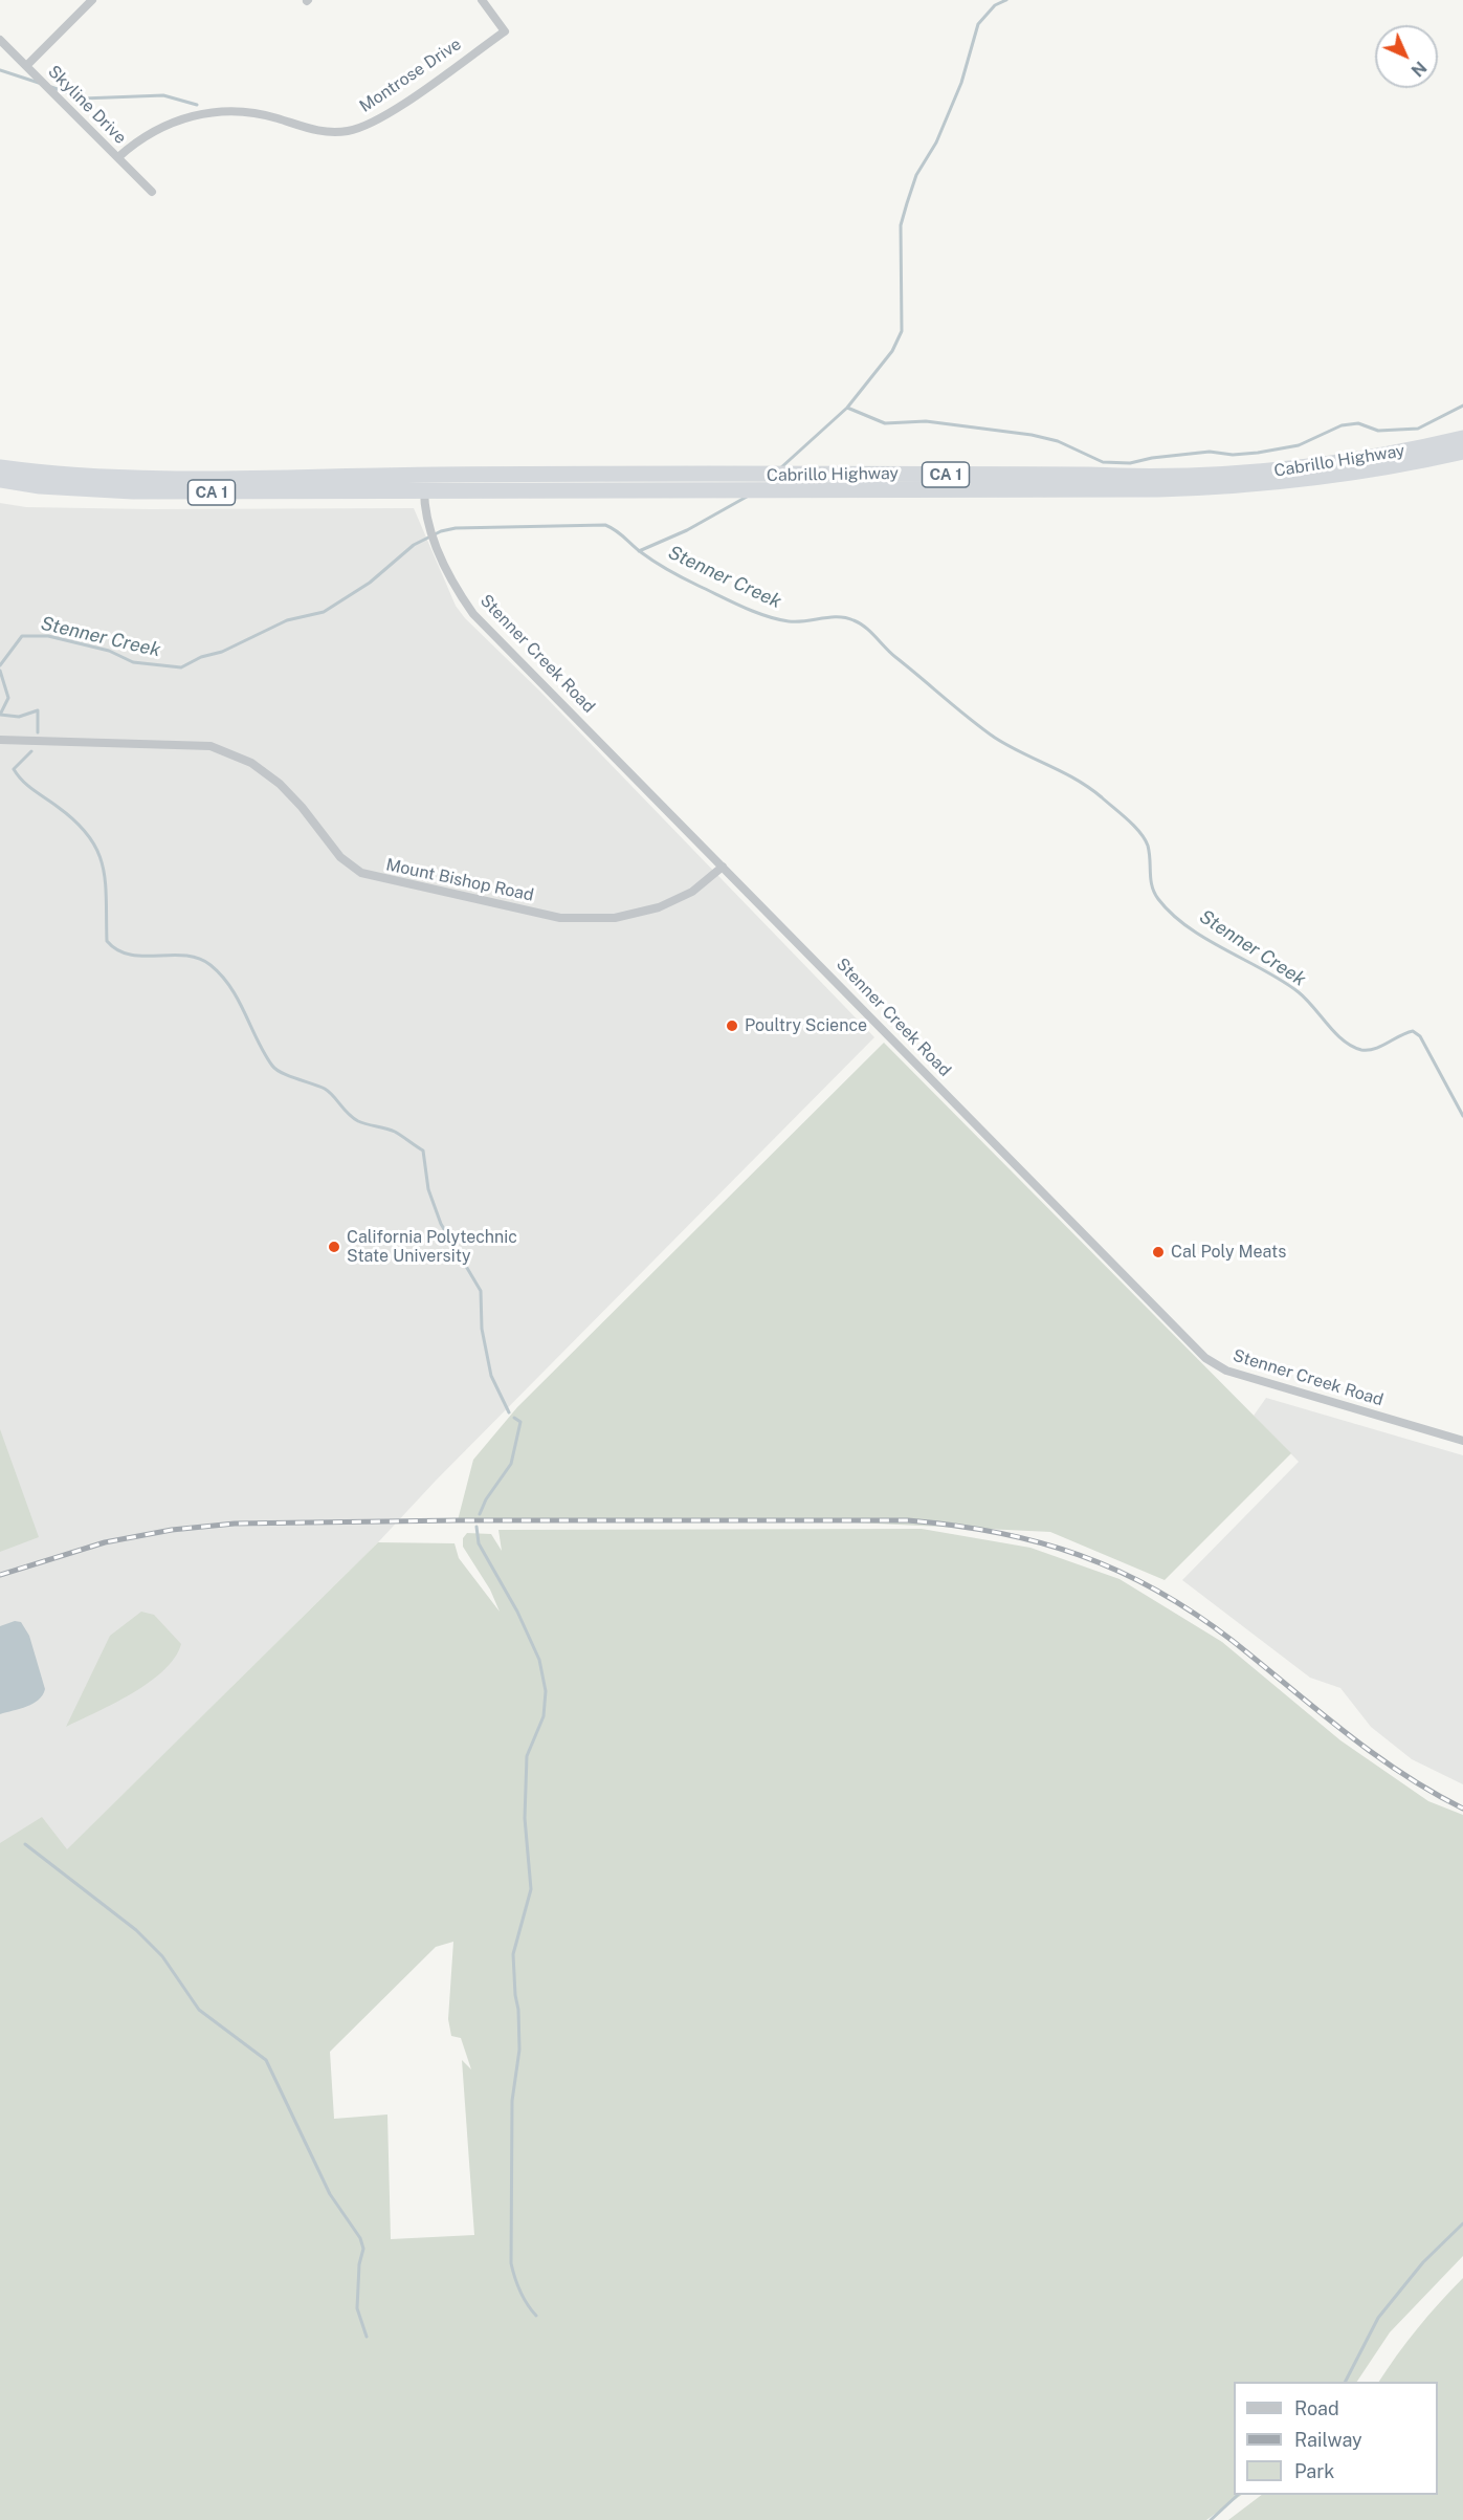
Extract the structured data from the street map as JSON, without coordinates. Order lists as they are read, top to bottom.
{
  "streets": {
    "highway": ["Cabrillo Highway", "CA 1"],
    "street": [
      "Montrose Drive",
      "Skyline Drive",
      "Stenner Creek Road",
      "Mount Bishop Road"
    ]
  },
  "crossings": [
    ["Montrose Drive", "Skyline Drive"],
    ["Cabrillo Highway", "CA 1"],
    ["Cabrillo Highway", "Stenner Creek Road"],
    ["CA 1", "Stenner Creek Road"],
    ["Stenner Creek Road", "Mount Bishop Road"]
  ],
  "water": ["Stenner Creek"],
  "places": ["Poultry Science", "California Polytechnic State University", "Cal Poly Meats"],
  "legend": ["Road", "Railway", "Park"],
  "north": "bottom right"
}
